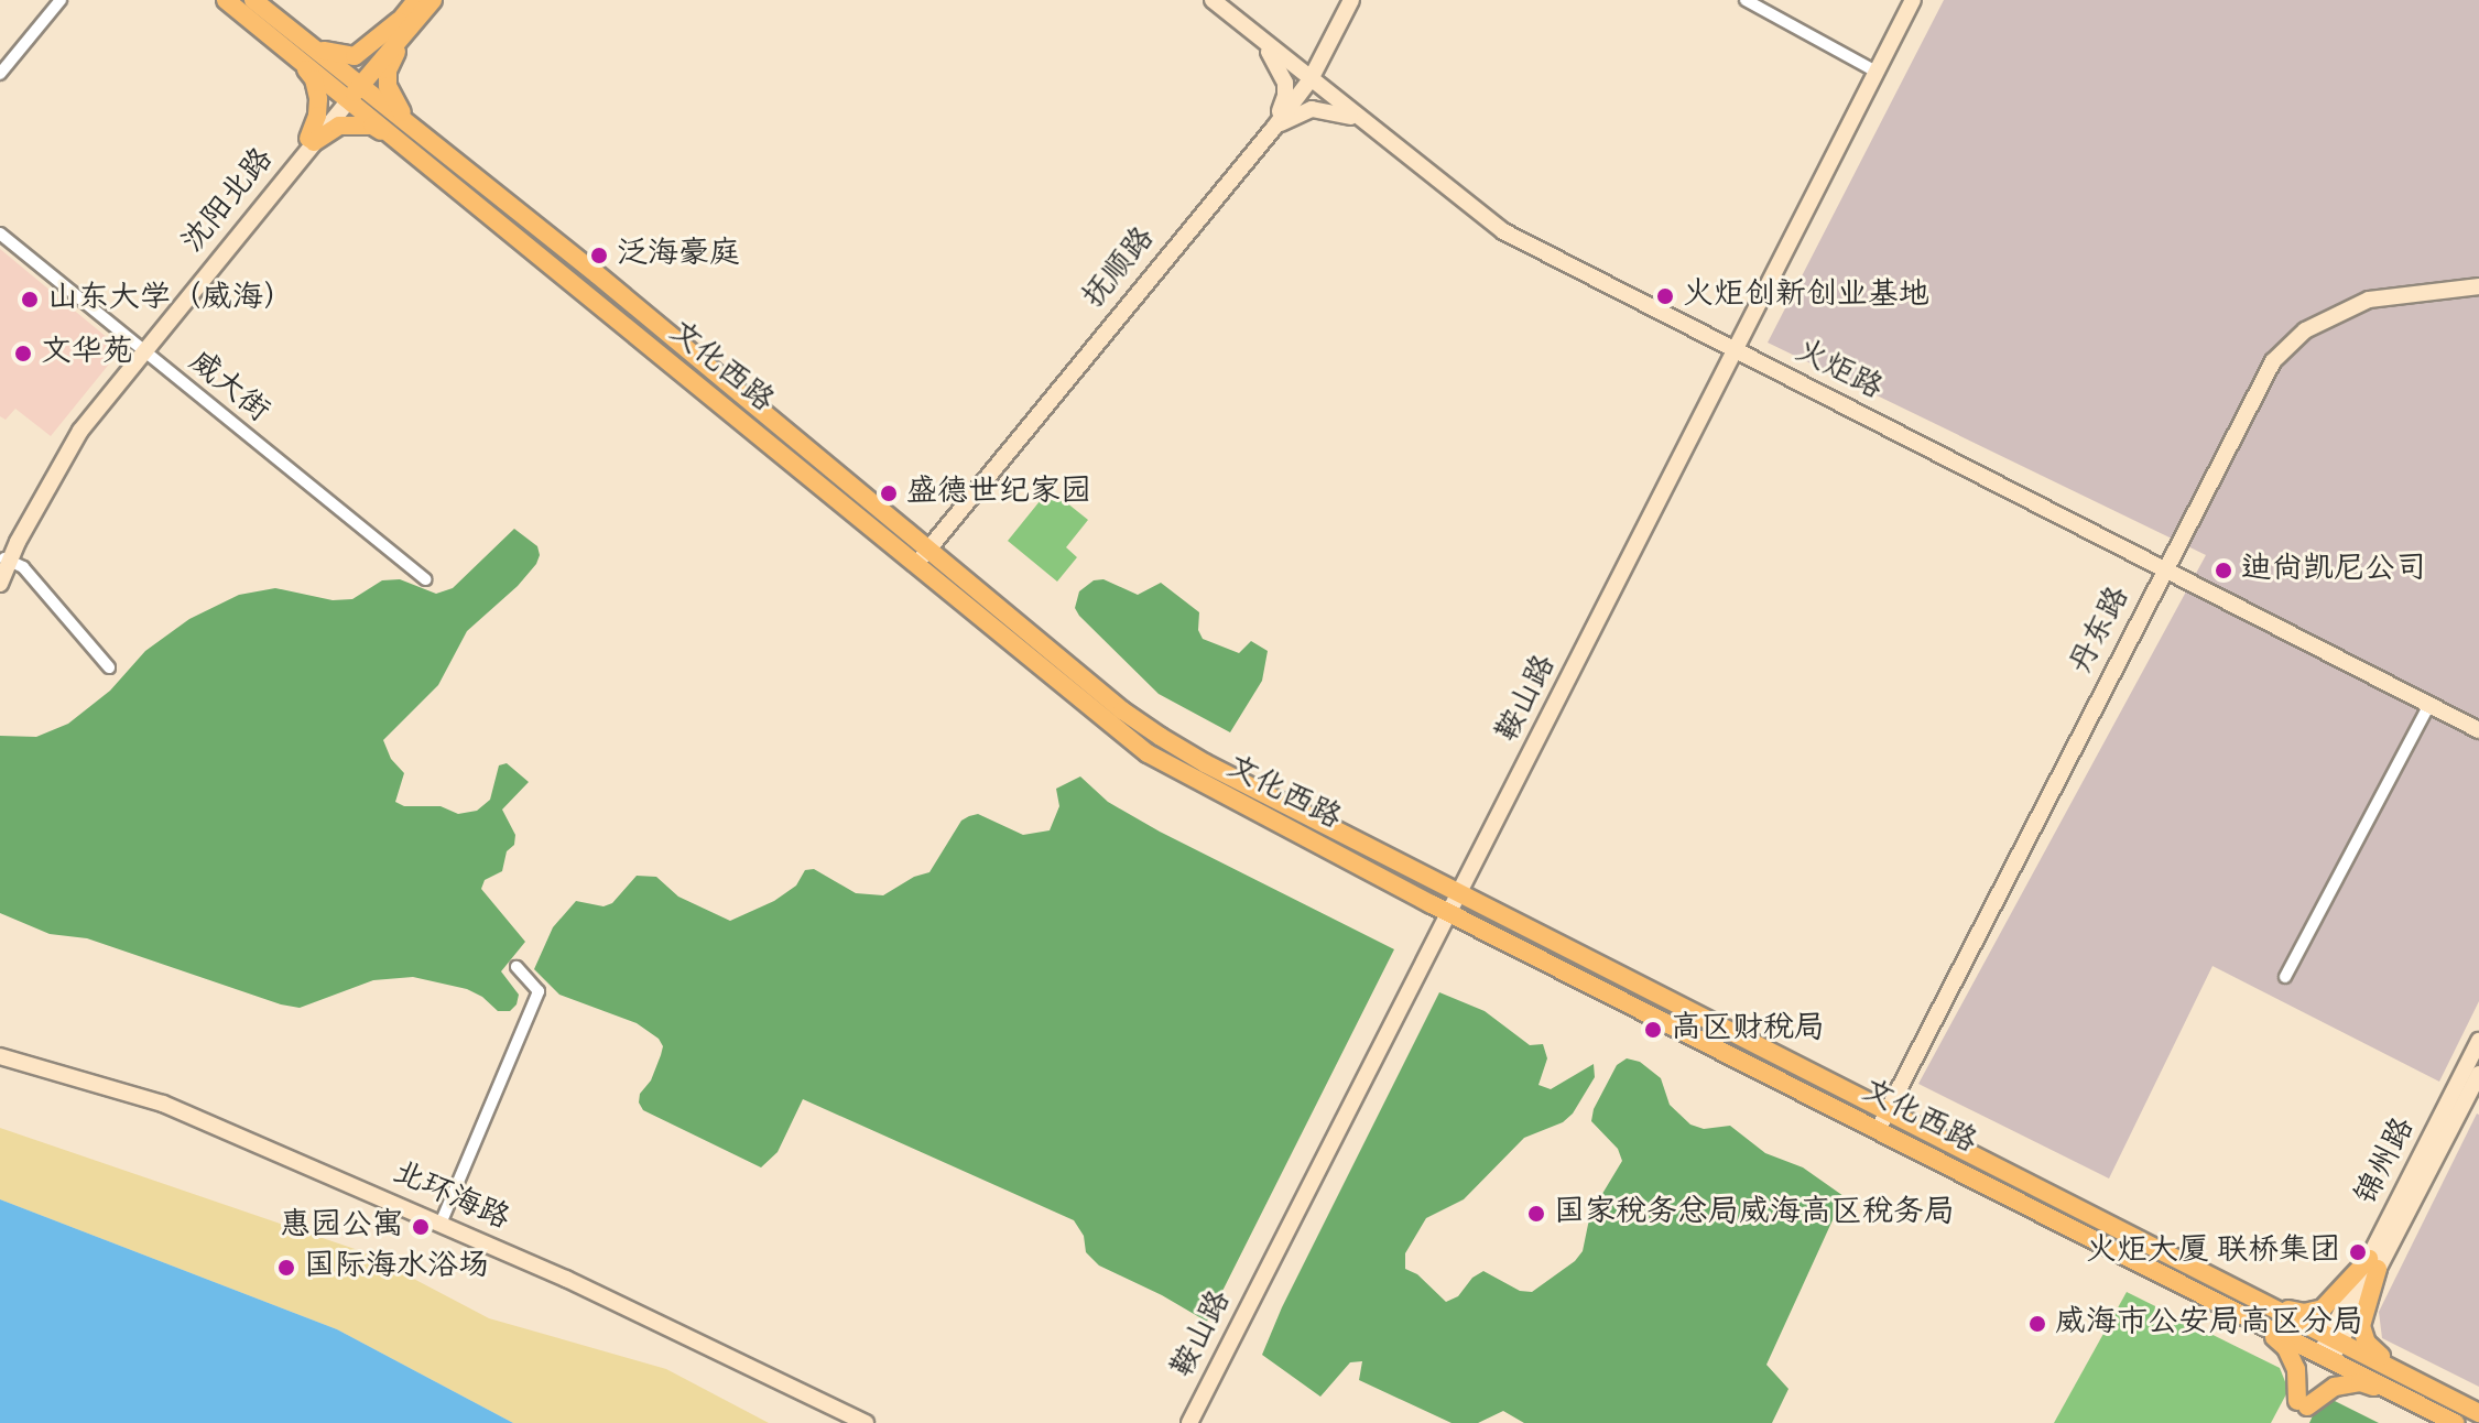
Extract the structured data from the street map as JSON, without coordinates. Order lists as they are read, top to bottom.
{
  "streets": {
    "main road": [
      "沈阳北路",
      "抚顺路",
      "文化西路",
      "火炬路",
      "丹东路",
      "鞍山路",
      "锦州路",
      "北环海路"
    ],
    "street": ["威大街"]
  },
  "crossings": [
    ["沈阳北路", "文化西路"],
    ["沈阳北路", "威大街"],
    ["抚顺路", "文化西路"],
    ["抚顺路", "火炬路"],
    ["文化西路", "丹东路"],
    ["文化西路", "鞍山路"],
    ["文化西路", "锦州路"],
    ["火炬路", "丹东路"],
    ["火炬路", "鞍山路"]
  ],
  "places": [
    "泛海豪庭",
    "火炬创新创业基地",
    "山东大学（威海）",
    "文华苑",
    "盛德世纪家园",
    "迪尚凯尼公司",
    "高区财税局",
    "国家税务总局威海高区税务局",
    "惠园公寓",
    "火炬大厦 联桥集团",
    "国际海水浴场",
    "威海市公安局高区分局"
  ]
}
